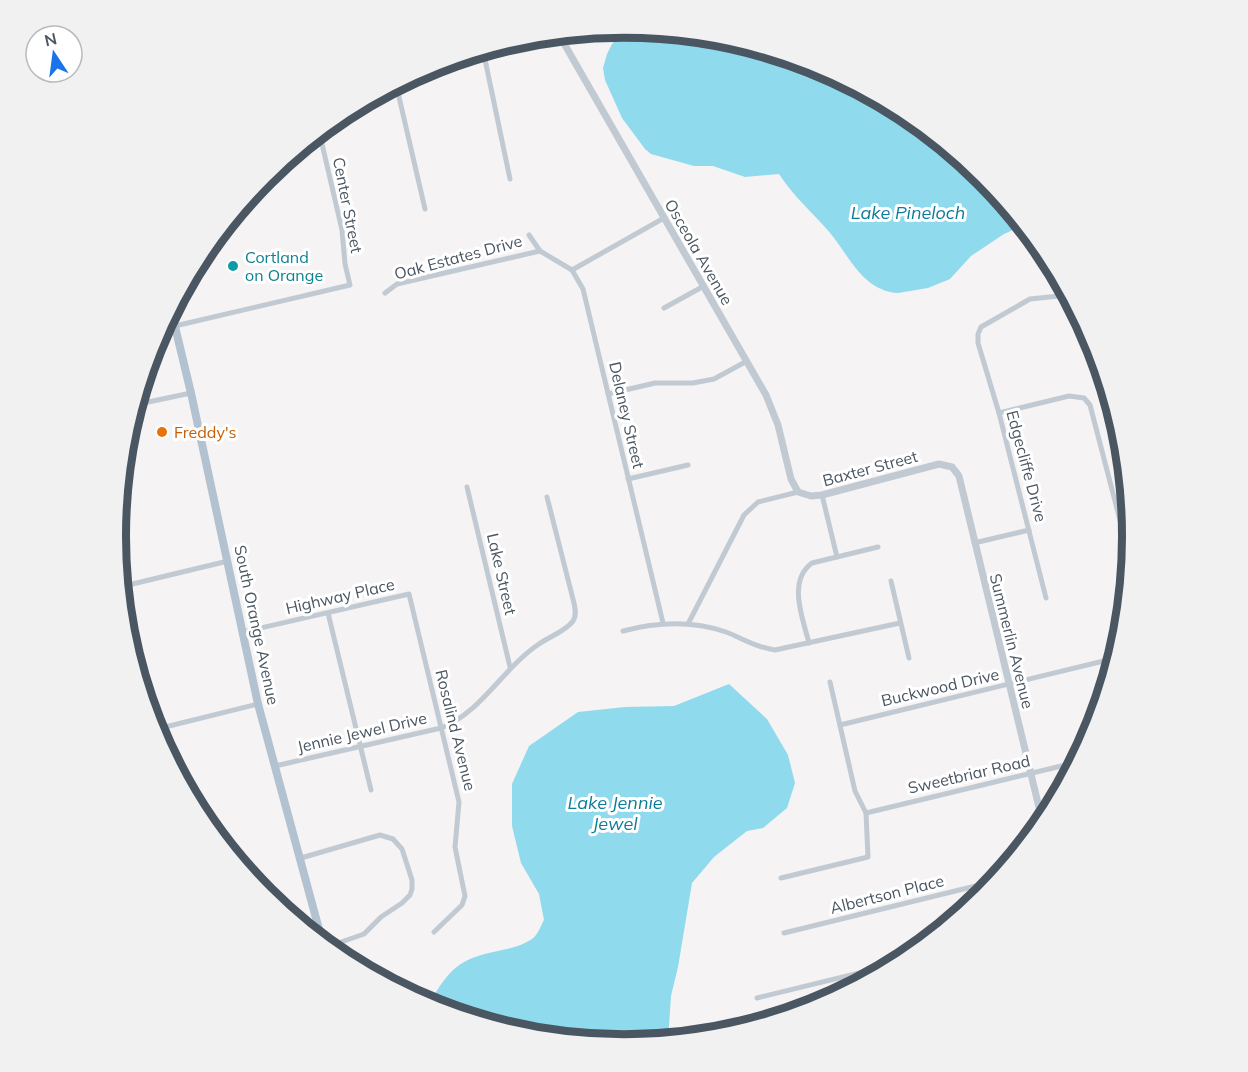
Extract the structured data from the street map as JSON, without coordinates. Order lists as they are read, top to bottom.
{
  "streets": {
    "main road": ["South Orange Avenue"],
    "street": [
      "Center Street",
      "Osceola Avenue",
      "Oak Estates Drive",
      "Delaney Street",
      "Edgecliffe Drive",
      "Baxter Street",
      "Lake Street",
      "Highway Place",
      "Summerlin Avenue",
      "Buckwood Drive",
      "Rosalind Avenue",
      "Jennie Jewel Drive",
      "Sweetbriar Road",
      "Albertson Place"
    ]
  },
  "crossings": [
    ["Center Street", "South Orange Avenue"],
    ["Osceola Avenue", "Baxter Street"],
    ["Baxter Street", "Summerlin Avenue"],
    ["Lake Street", "Jennie Jewel Drive"],
    ["Highway Place", "South Orange Avenue"],
    ["Highway Place", "Rosalind Avenue"],
    ["South Orange Avenue", "Jennie Jewel Drive"],
    ["Summerlin Avenue", "Buckwood Drive"],
    ["Summerlin Avenue", "Sweetbriar Road"],
    ["Rosalind Avenue", "Jennie Jewel Drive"]
  ],
  "water": ["Lake Pineloch", "Lake Jennie Jewel"],
  "places": ["Cortland on Orange", "Freddy's"],
  "north": "top"
}
